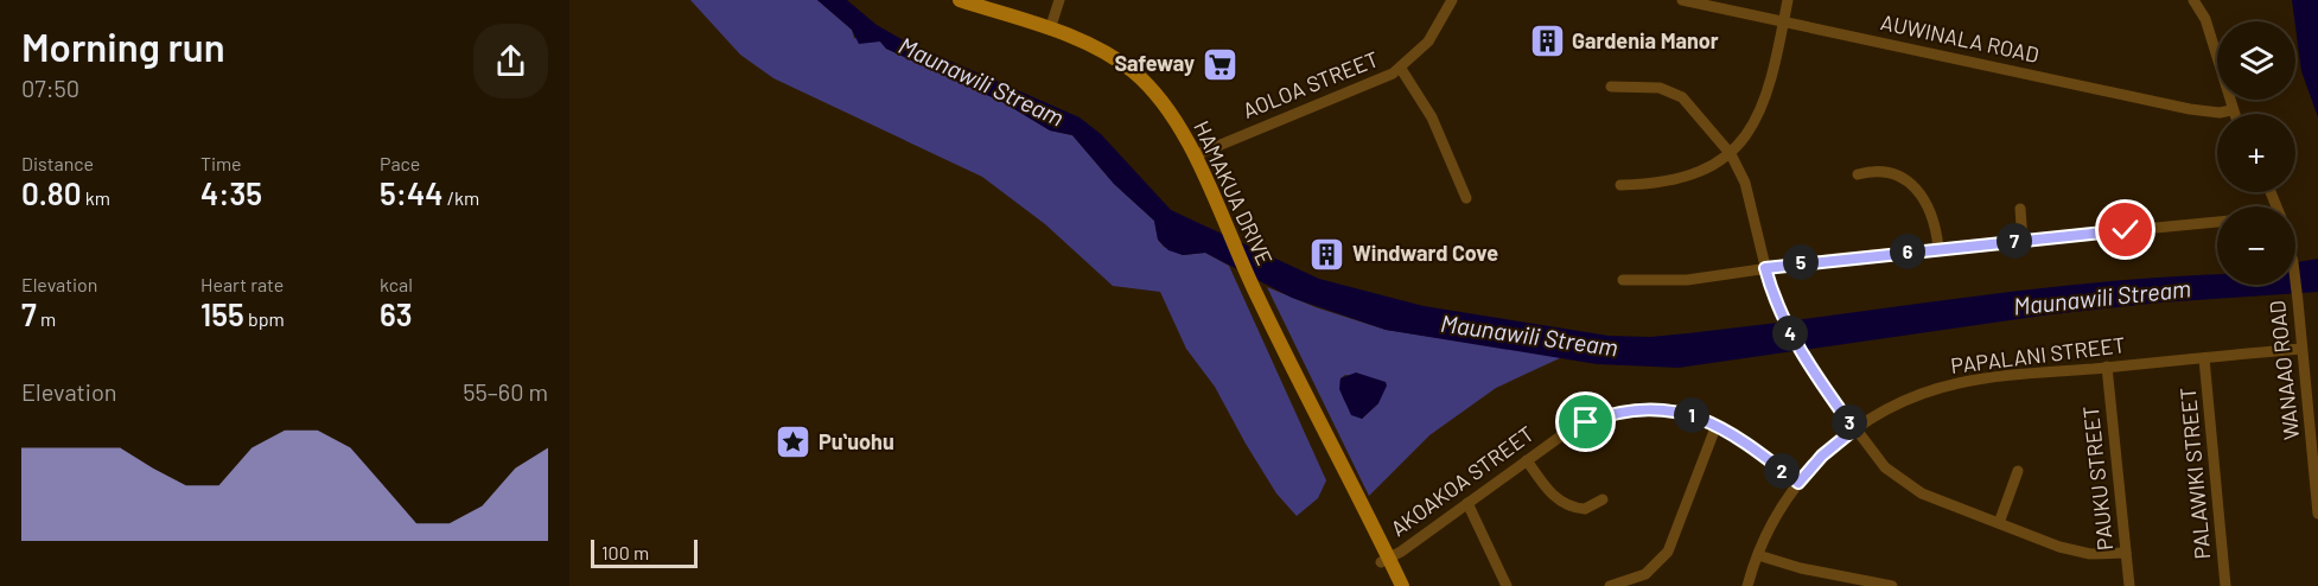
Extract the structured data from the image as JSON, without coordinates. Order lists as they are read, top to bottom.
{
  "streets": {
    "main road": ["HAMAKUA DRIVE"],
    "street": [
      "AUWINALA ROAD",
      "AOLOA STREET",
      "PAPALANI STREET",
      "WANAAO ROAD",
      "PALAWIKI STREET",
      "PAUKU STREET",
      "AKOAKOA STREET"
    ]
  },
  "crossings": [
    ["AOLOA STREET", "HAMAKUA DRIVE"],
    ["HAMAKUA DRIVE", "AKOAKOA STREET"],
    ["PAPALANI STREET", "WANAAO ROAD"],
    ["PAPALANI STREET", "PALAWIKI STREET"],
    ["PAPALANI STREET", "PAUKU STREET"],
    ["PAPALANI STREET", "AKOAKOA STREET"]
  ],
  "water": ["Maunawili Stream"],
  "places": {
    "building": ["Gardenia Manor", "Windward Cove"],
    "supermarket": ["Safeway"],
    "place": ["Puʻuohu"]
  },
  "scale_bar": "100 m",
  "page": {
    "heading": ["Morning run", "07:50"],
    "map_buttons": ["+", "−"],
    "stats": [
      ["Distance", "0.80 km"],
      ["Time", "4:35"],
      ["Pace", "5:44 /km"],
      ["Elevation", "7 m"],
      ["Heart rate", "155 bpm"],
      ["kcal", "63"]
    ],
    "pins": [
      "7",
      "6",
      "5",
      "4",
      "1",
      "3",
      "2"
    ],
    "chart": ["Elevation", "55–60 m"],
    "scale": "100 m"
  }
}
